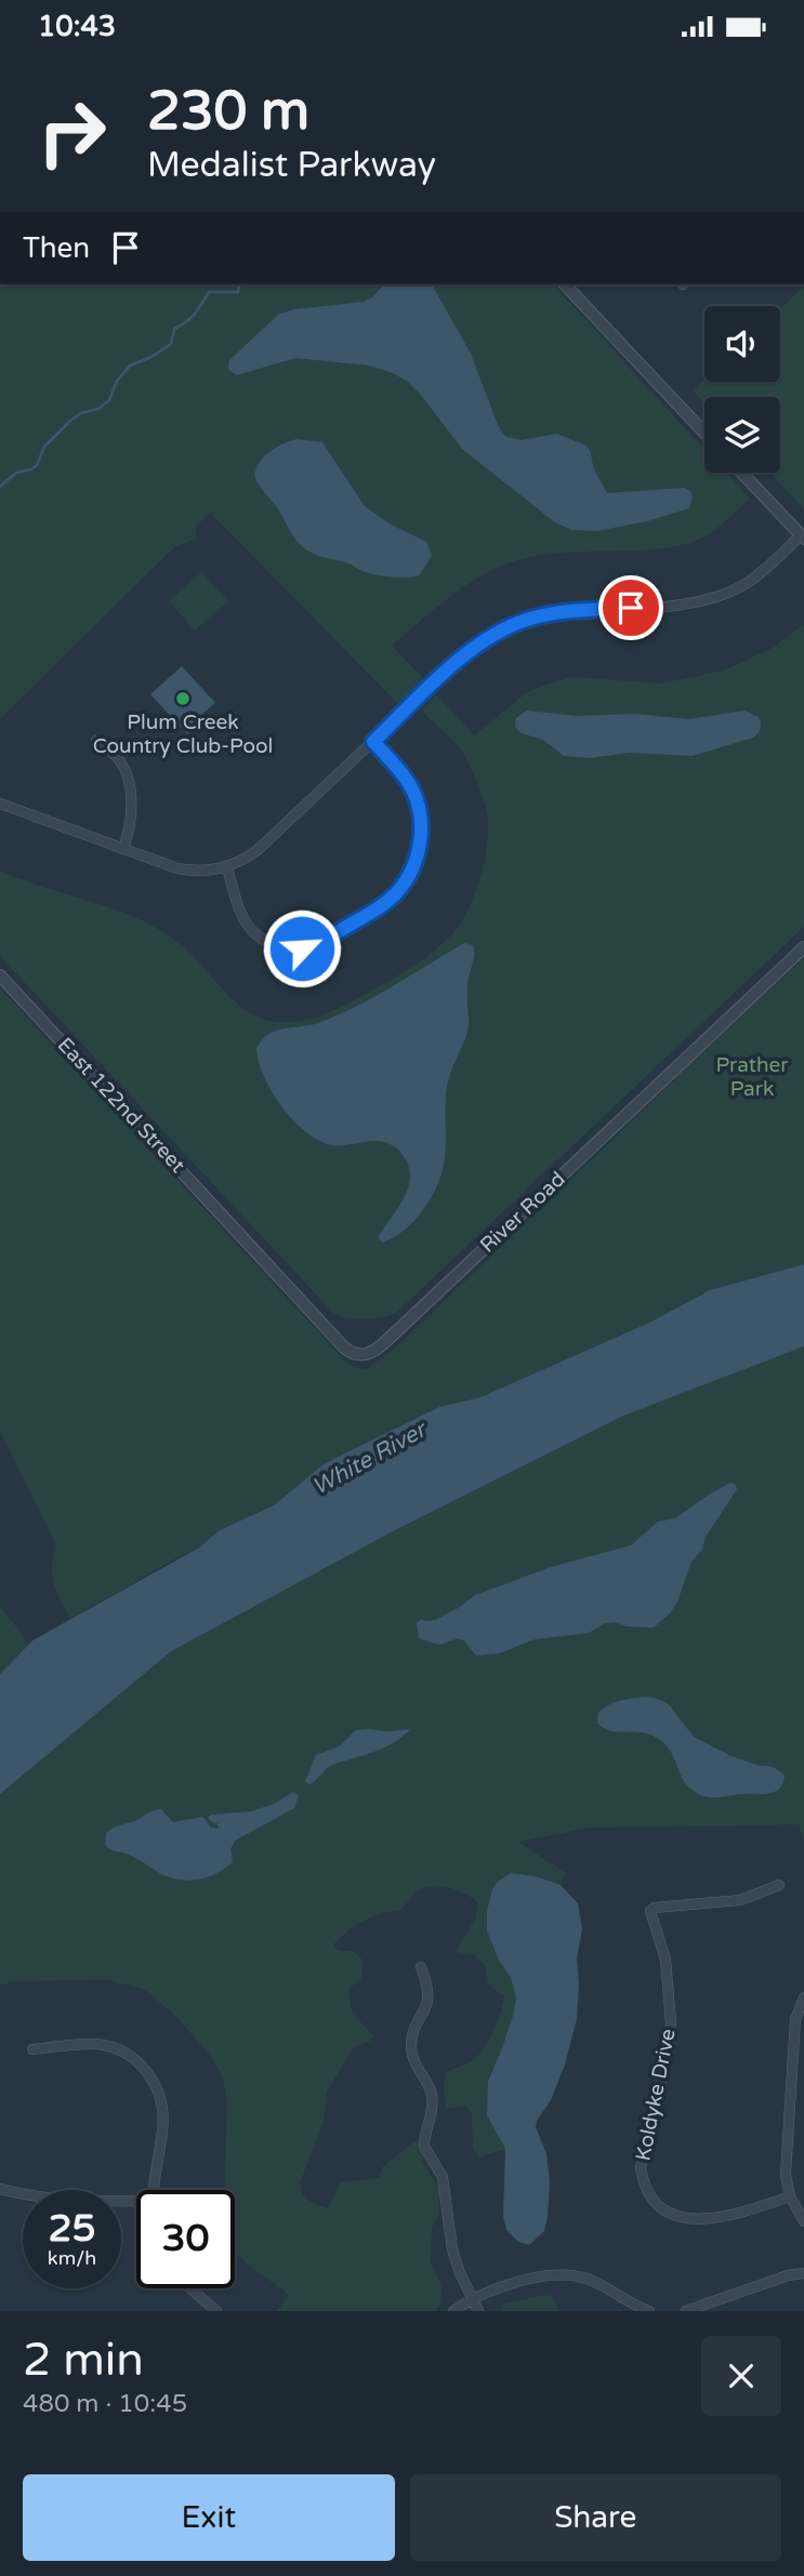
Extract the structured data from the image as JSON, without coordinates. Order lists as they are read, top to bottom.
{
  "streets": {
    "street": ["East 122nd Street", "River Road", "Koldyke Drive"]
  },
  "crossings": [
    ["East 122nd Street", "River Road"]
  ],
  "water": ["White River"],
  "parks": ["Prather Park"],
  "places": ["Plum Creek Country Club-Pool"],
  "page": {
    "status": "10:43",
    "turn": ["230 m", "Medalist Parkway"],
    "then": "Then",
    "speed": "25 km/h",
    "limit": "30",
    "heading": ["2 min", "480 m · 10:45"],
    "buttons": ["Exit", "Share"]
  }
}
